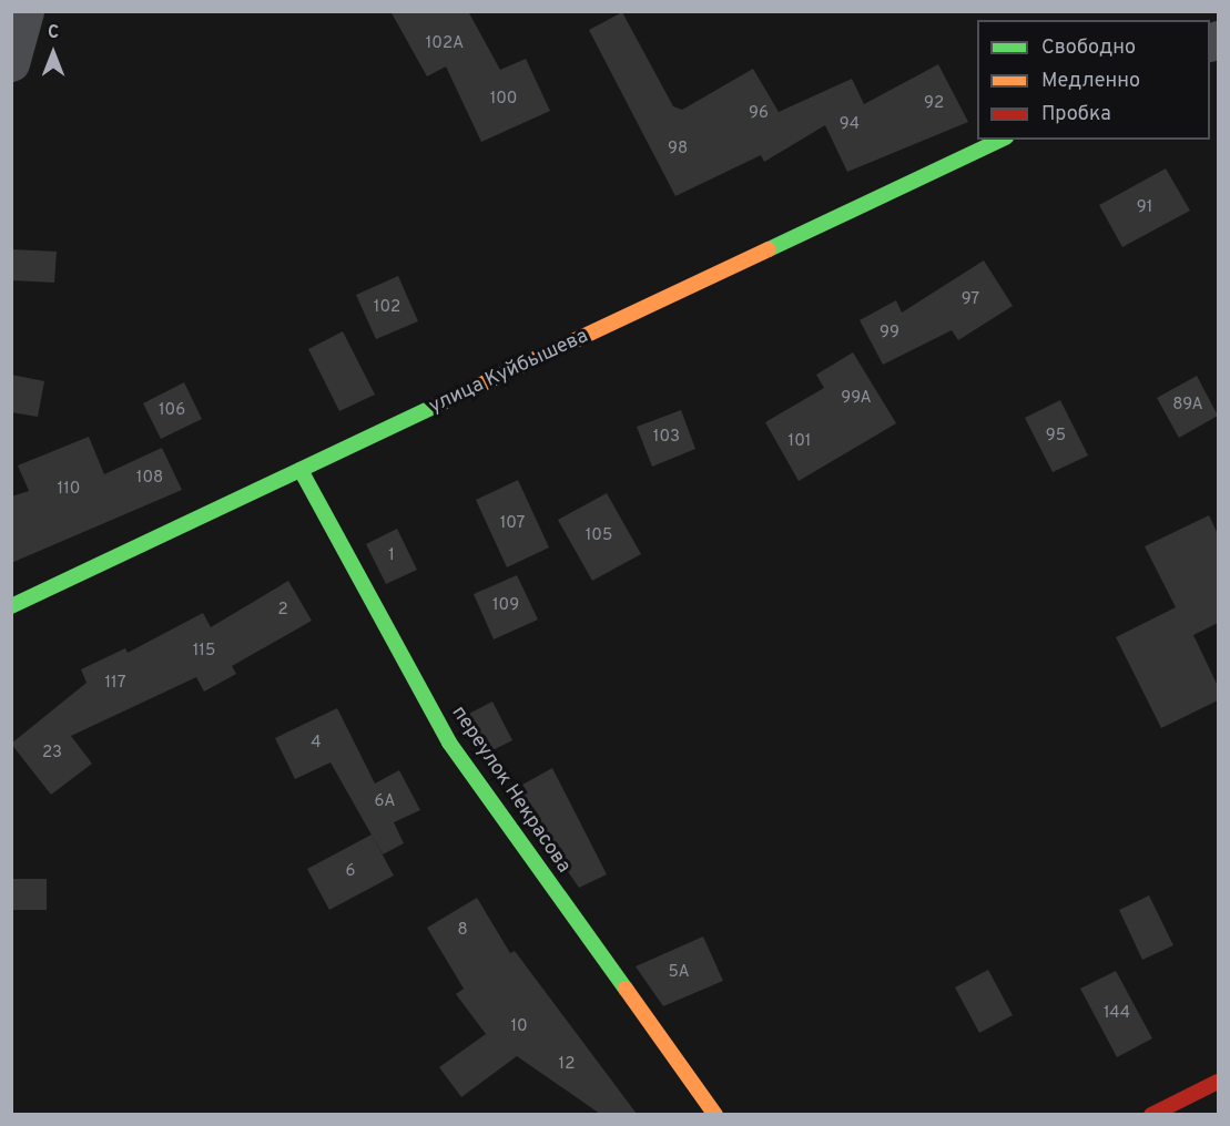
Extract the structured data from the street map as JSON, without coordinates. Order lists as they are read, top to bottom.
{
  "streets": {
    "street": ["улица Куйбышева", "переулок Некрасова"]
  },
  "crossings": [
    ["улица Куйбышева", "переулок Некрасова"]
  ],
  "house_numbers": [
    "102А",
    "100",
    "92",
    "96",
    "94",
    "98",
    "91",
    "97",
    "102",
    "99",
    "99А",
    "89А",
    "106",
    "95",
    "103",
    "101",
    "108",
    "110",
    "107",
    "105",
    "1",
    "109",
    "2",
    "115",
    "117",
    "4",
    "23",
    "6А",
    "6",
    "8",
    "5А",
    "144",
    "10",
    "12"
  ],
  "legend": ["Свободно", "Медленно", "Пробка"],
  "north": "top"
}
